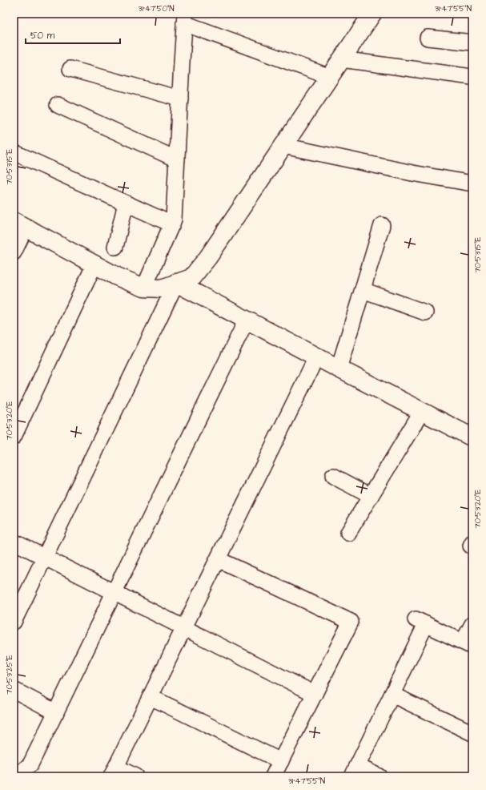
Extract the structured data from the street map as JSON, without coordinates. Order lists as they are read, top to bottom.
{
  "scale_bar": "50 m",
  "coordinates": [
    "31°47'50\"N",
    "31°47'55\"N",
    "70°53'15\"E",
    "70°53'20\"E",
    "70°53'25\"E"
  ]
}
